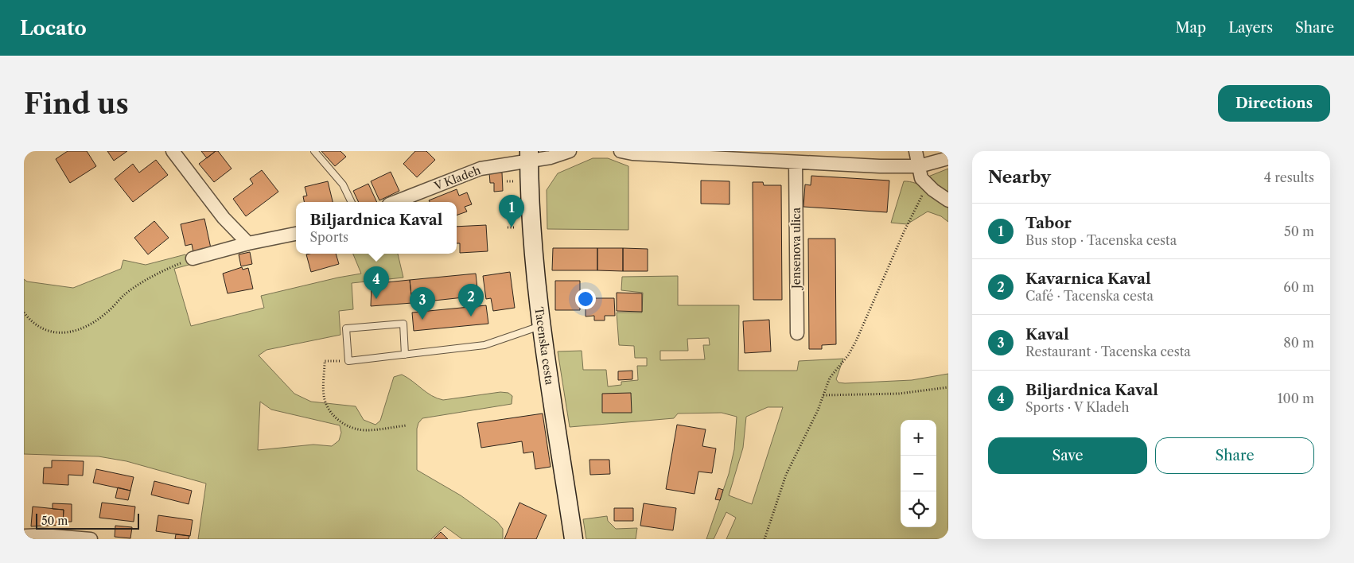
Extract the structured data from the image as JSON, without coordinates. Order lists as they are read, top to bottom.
{
  "streets": {
    "main road": ["Tacenska cesta"],
    "street": ["V Kladeh", "Jensenova ulica"]
  },
  "crossings": [
    ["V Kladeh", "Tacenska cesta"]
  ],
  "scale_bar": "50 m",
  "page": {
    "header": "Locato",
    "nav": ["Map", "Layers", "Share"],
    "buttons": [
      "Directions",
      ["Save", "Share"]
    ],
    "title": "Find us",
    "heading": ["Nearby", "4 results"],
    "pins": [
      "1",
      "4",
      "2",
      "3"
    ],
    "popup": ["Biljardnica Kaval", "Sports"],
    "list": [
      {
        "mark": "1",
        "name": "Tabor",
        "note": "Bus stop · Tacenska cesta",
        "value": "50 m"
      },
      {
        "mark": "2",
        "name": "Kavarnica Kaval",
        "note": "Café · Tacenska cesta",
        "value": "60 m"
      },
      {
        "mark": "3",
        "name": "Kaval",
        "note": "Restaurant · Tacenska cesta",
        "value": "80 m"
      },
      {
        "mark": "4",
        "name": "Biljardnica Kaval",
        "note": "Sports · V Kladeh",
        "value": "100 m"
      }
    ],
    "map_buttons": ["+", "−"],
    "scale": "50 m"
  }
}
